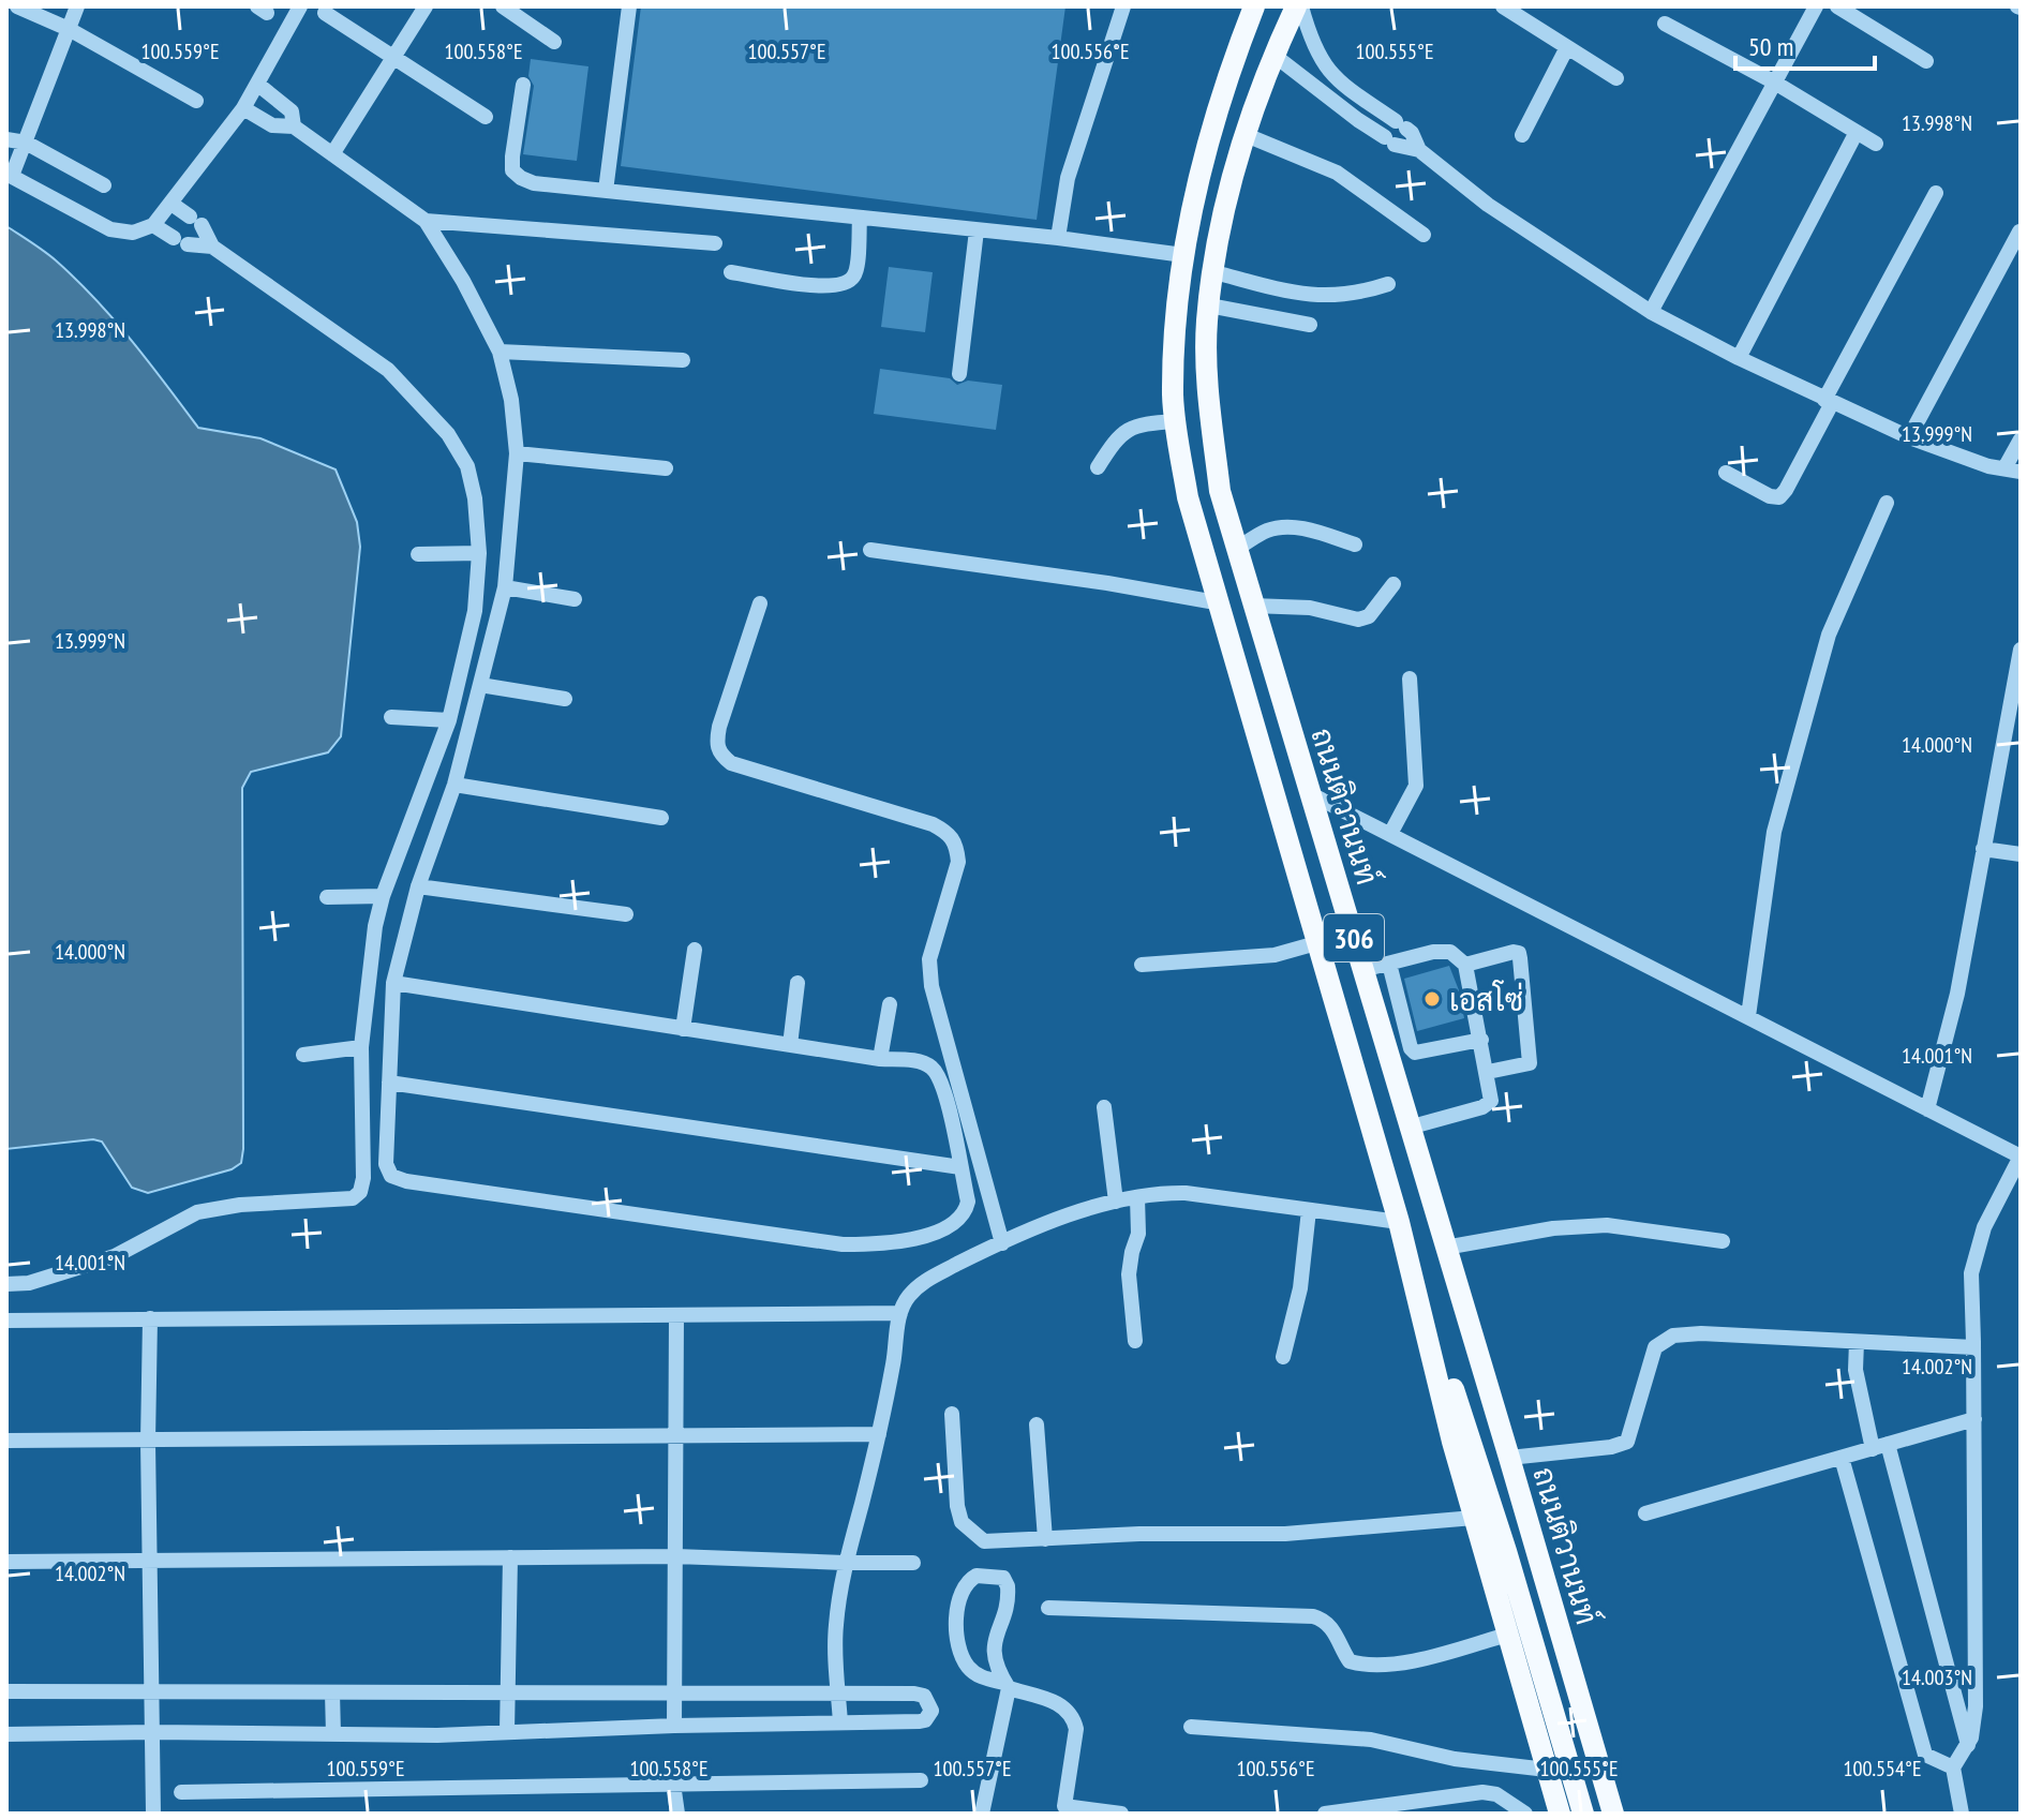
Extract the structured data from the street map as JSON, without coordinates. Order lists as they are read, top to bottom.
{
  "streets": {
    "main road": ["ถนนติวานนท์", "306"]
  },
  "places": ["เอสโซ่"],
  "scale_bar": "50 m",
  "coordinates": [
    "100.559°E",
    "100.558°E",
    "100.557°E",
    "100.556°E",
    "100.555°E",
    "13.998°N",
    "13.999°N",
    "14.000°N",
    "14.001°N",
    "14.002°N",
    "14.003°N",
    "100.554°E"
  ]
}
